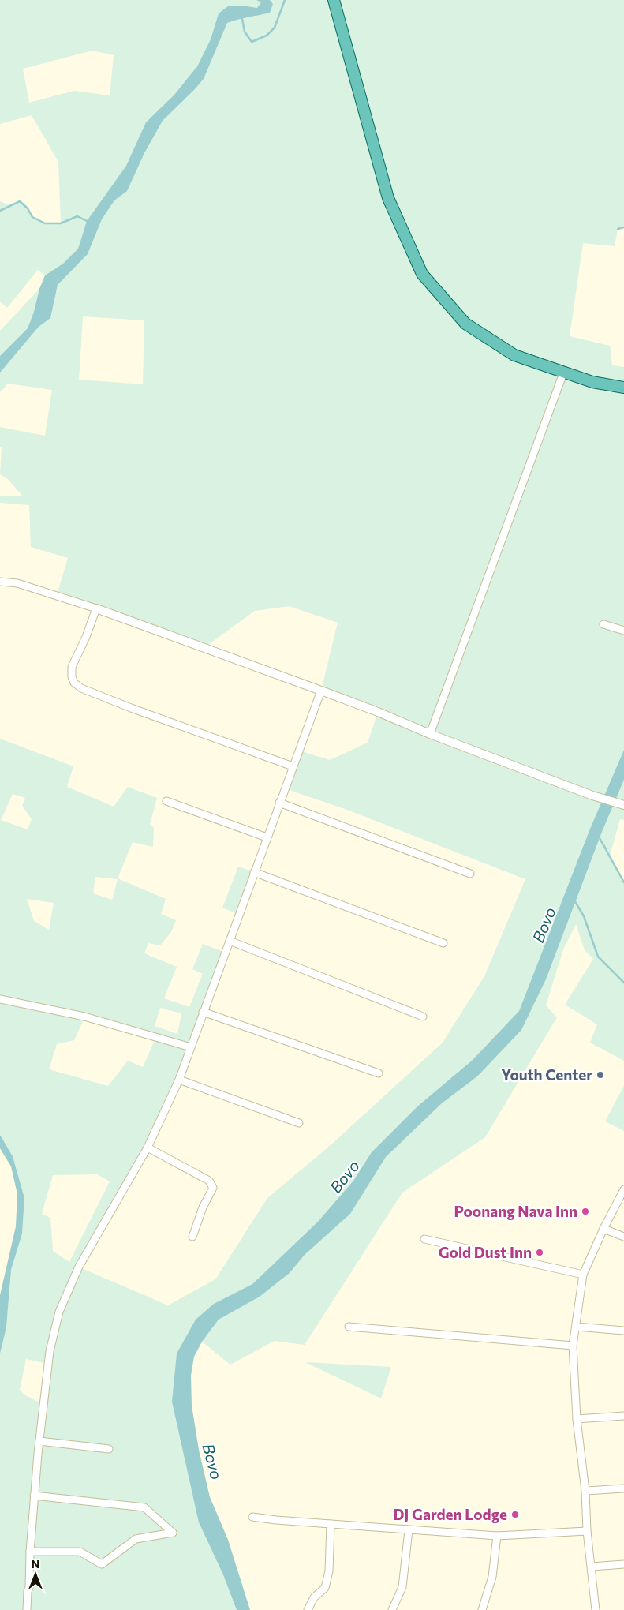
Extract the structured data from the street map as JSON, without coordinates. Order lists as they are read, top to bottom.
{
  "water": ["Bovo"],
  "places": [
    "Youth Center",
    "Poonang Nava Inn",
    "Gold Dust Inn",
    "DJ Garden Lodge"
  ],
  "north": "top"
}
